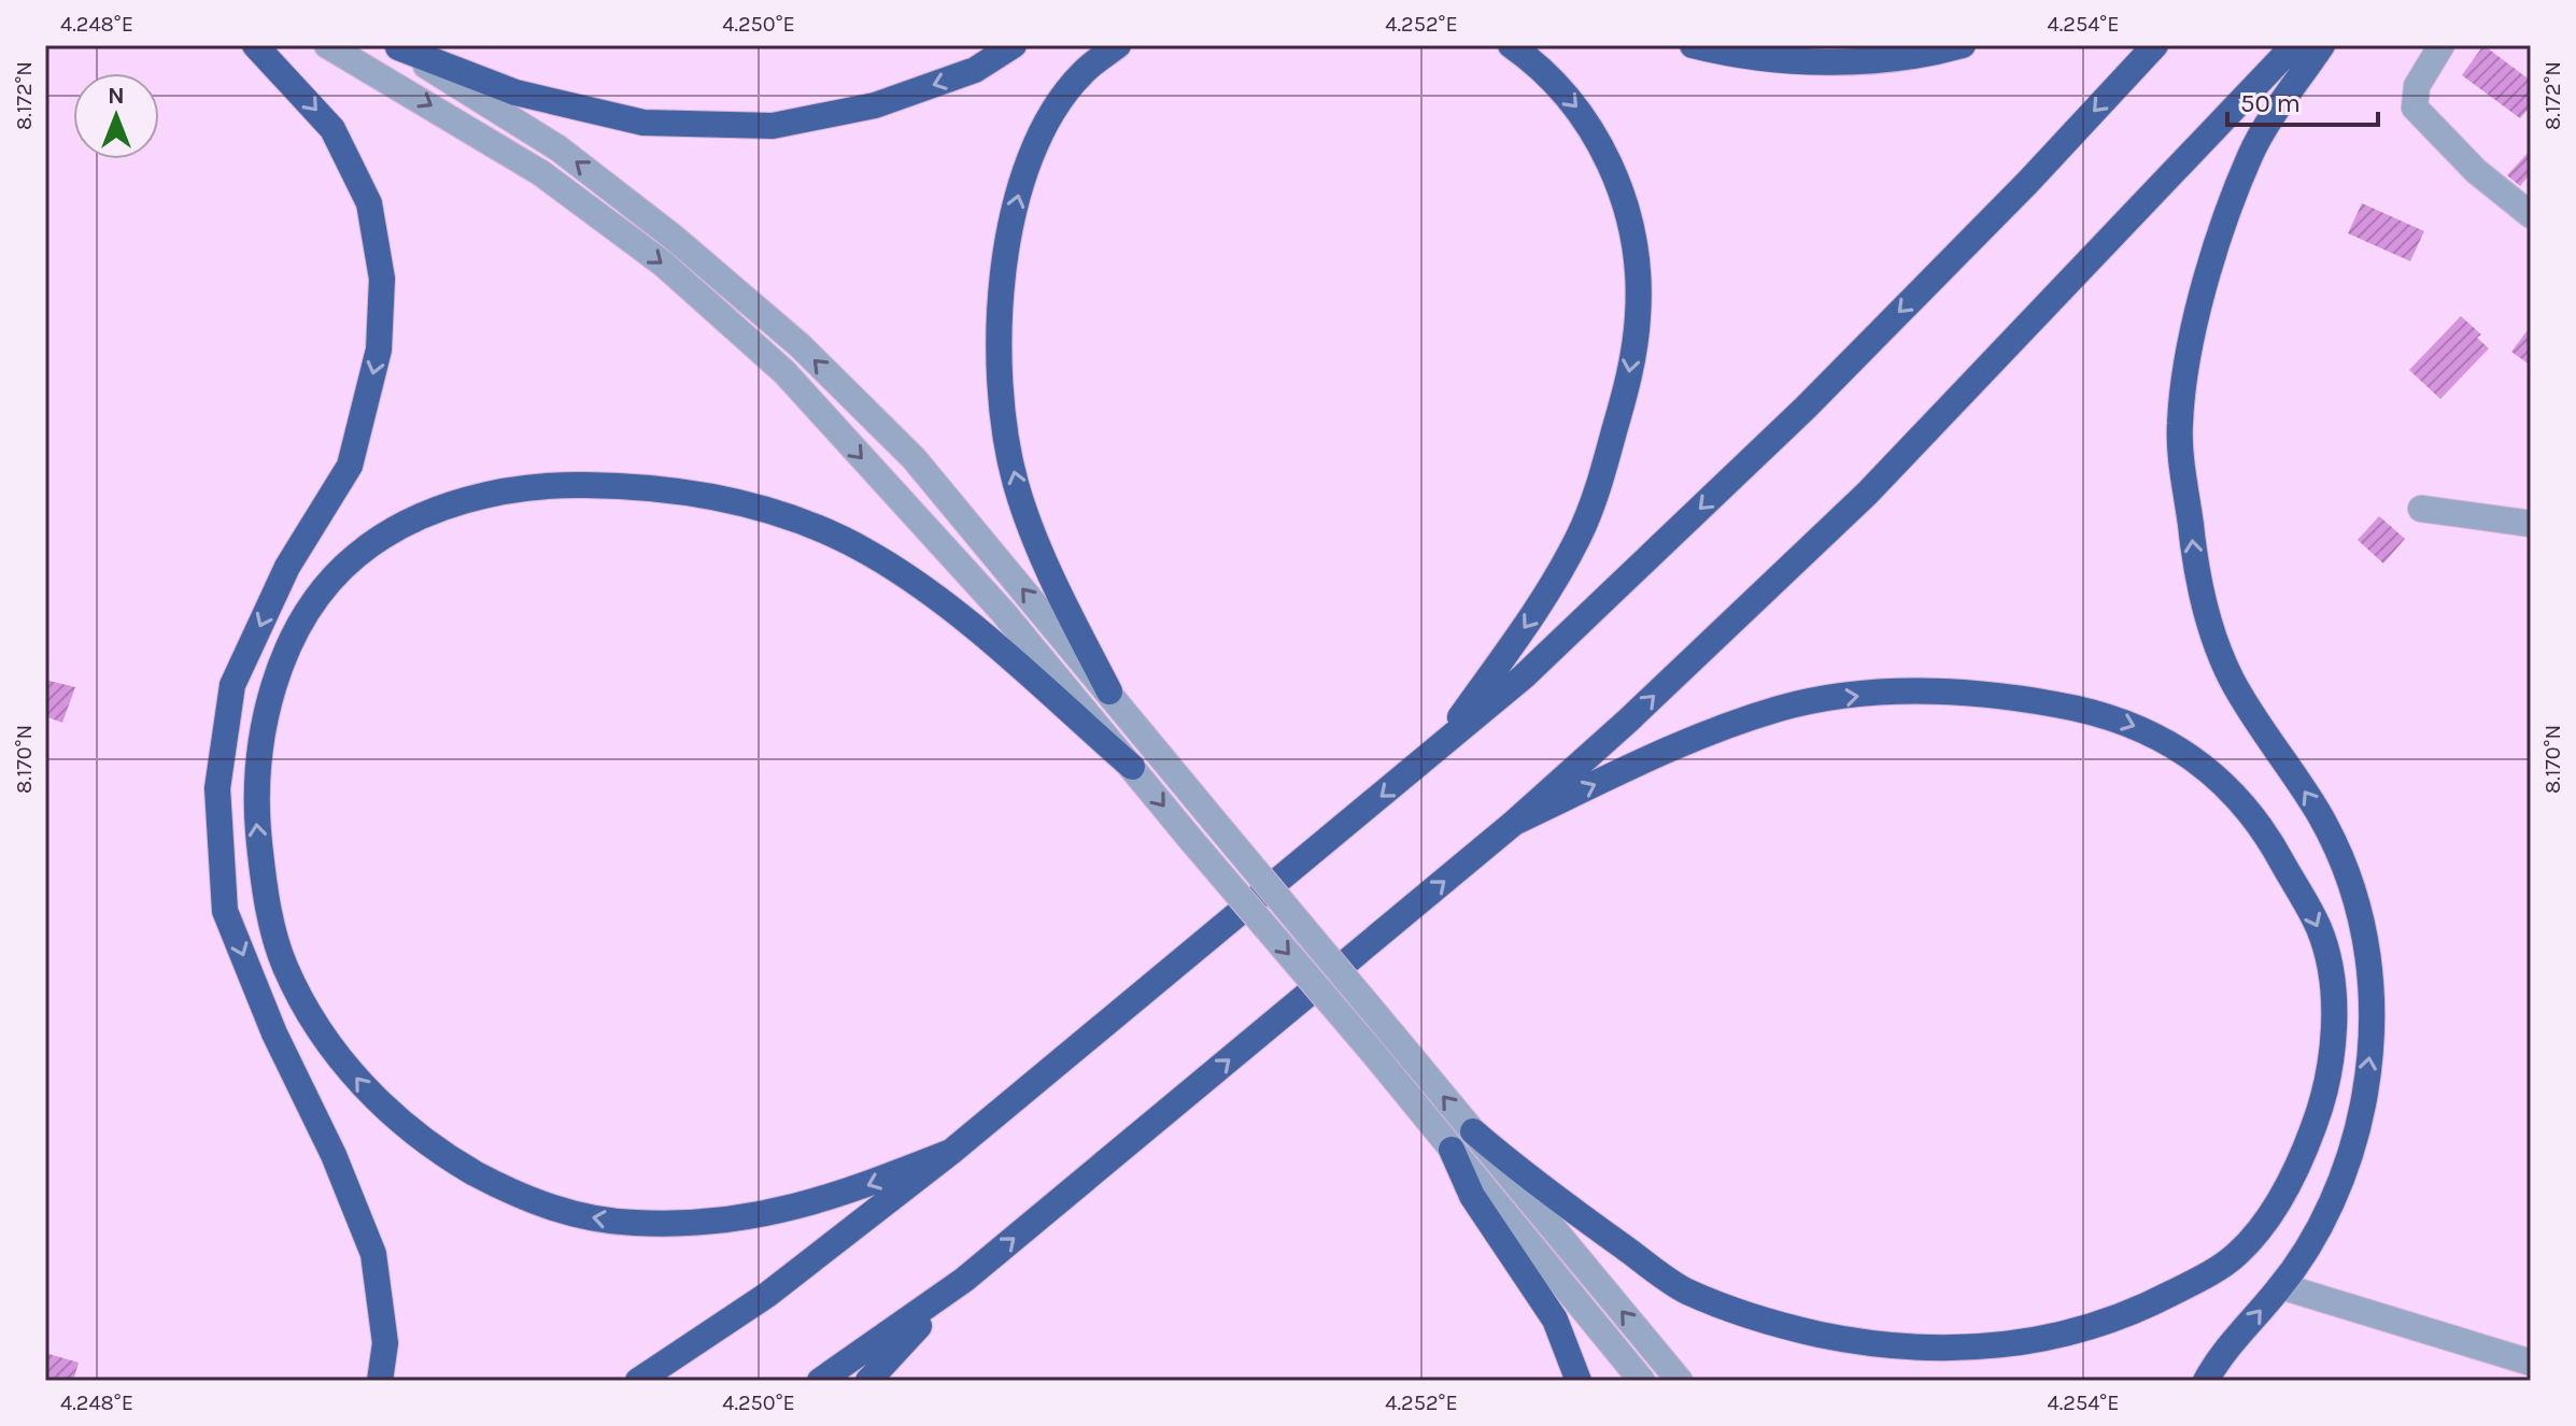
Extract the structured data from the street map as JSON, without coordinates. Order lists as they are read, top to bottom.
{
  "scale_bar": "50 m",
  "north": "top",
  "coordinates": [
    "4.248°E",
    "4.250°E",
    "4.252°E",
    "4.254°E",
    "8.172°N",
    "8.170°N"
  ]
}
